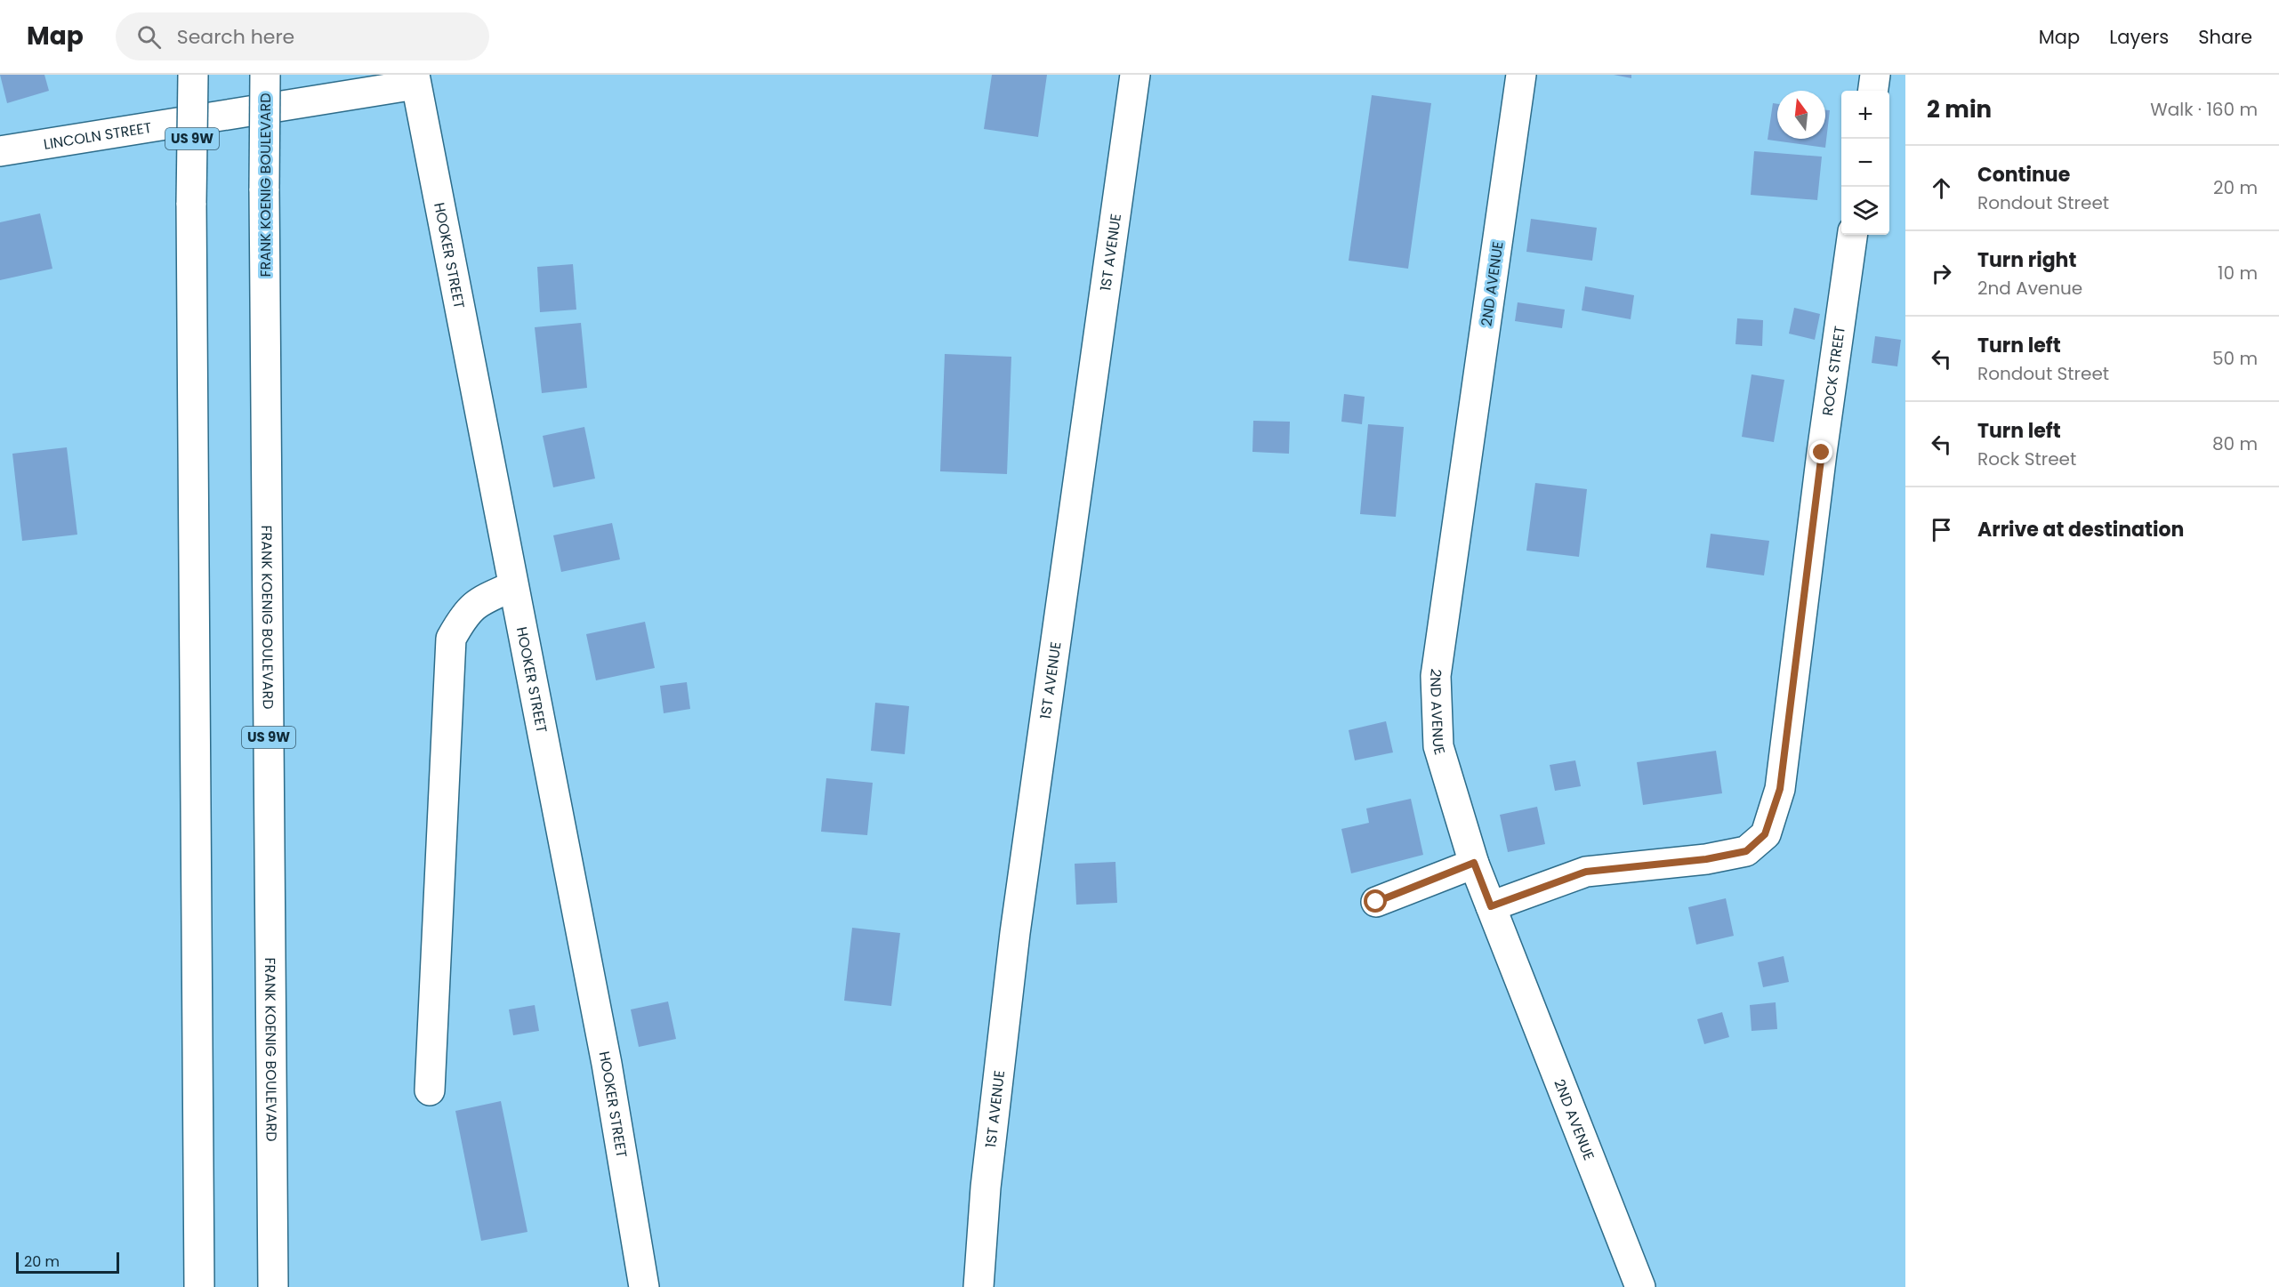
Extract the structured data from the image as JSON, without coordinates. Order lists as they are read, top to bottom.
{
  "streets": {
    "street": [
      "LINCOLN STREET",
      "US 9W",
      "FRANK KOENIG BOULEVARD",
      "1ST AVENUE",
      "HOOKER STREET",
      "2ND AVENUE",
      "ROCK STREET"
    ]
  },
  "crossings": [
    ["LINCOLN STREET", "HOOKER STREET"],
    ["2ND AVENUE", "ROCK STREET"]
  ],
  "scale_bar": "20 m",
  "north": "top",
  "page": {
    "header": "Map",
    "search": "Search here",
    "nav": ["Map", "Layers", "Share"],
    "heading": ["2 min", "Walk · 160 m"],
    "map_buttons": ["+", "−"],
    "list": [
      ["Continue", "Rondout Street", "20 m"],
      ["Turn right", "2nd Avenue", "10 m"],
      ["Turn left", "Rondout Street", "50 m"],
      ["Turn left", "Rock Street", "80 m"],
      "Arrive at destination"
    ],
    "scale": "20 m"
  }
}
